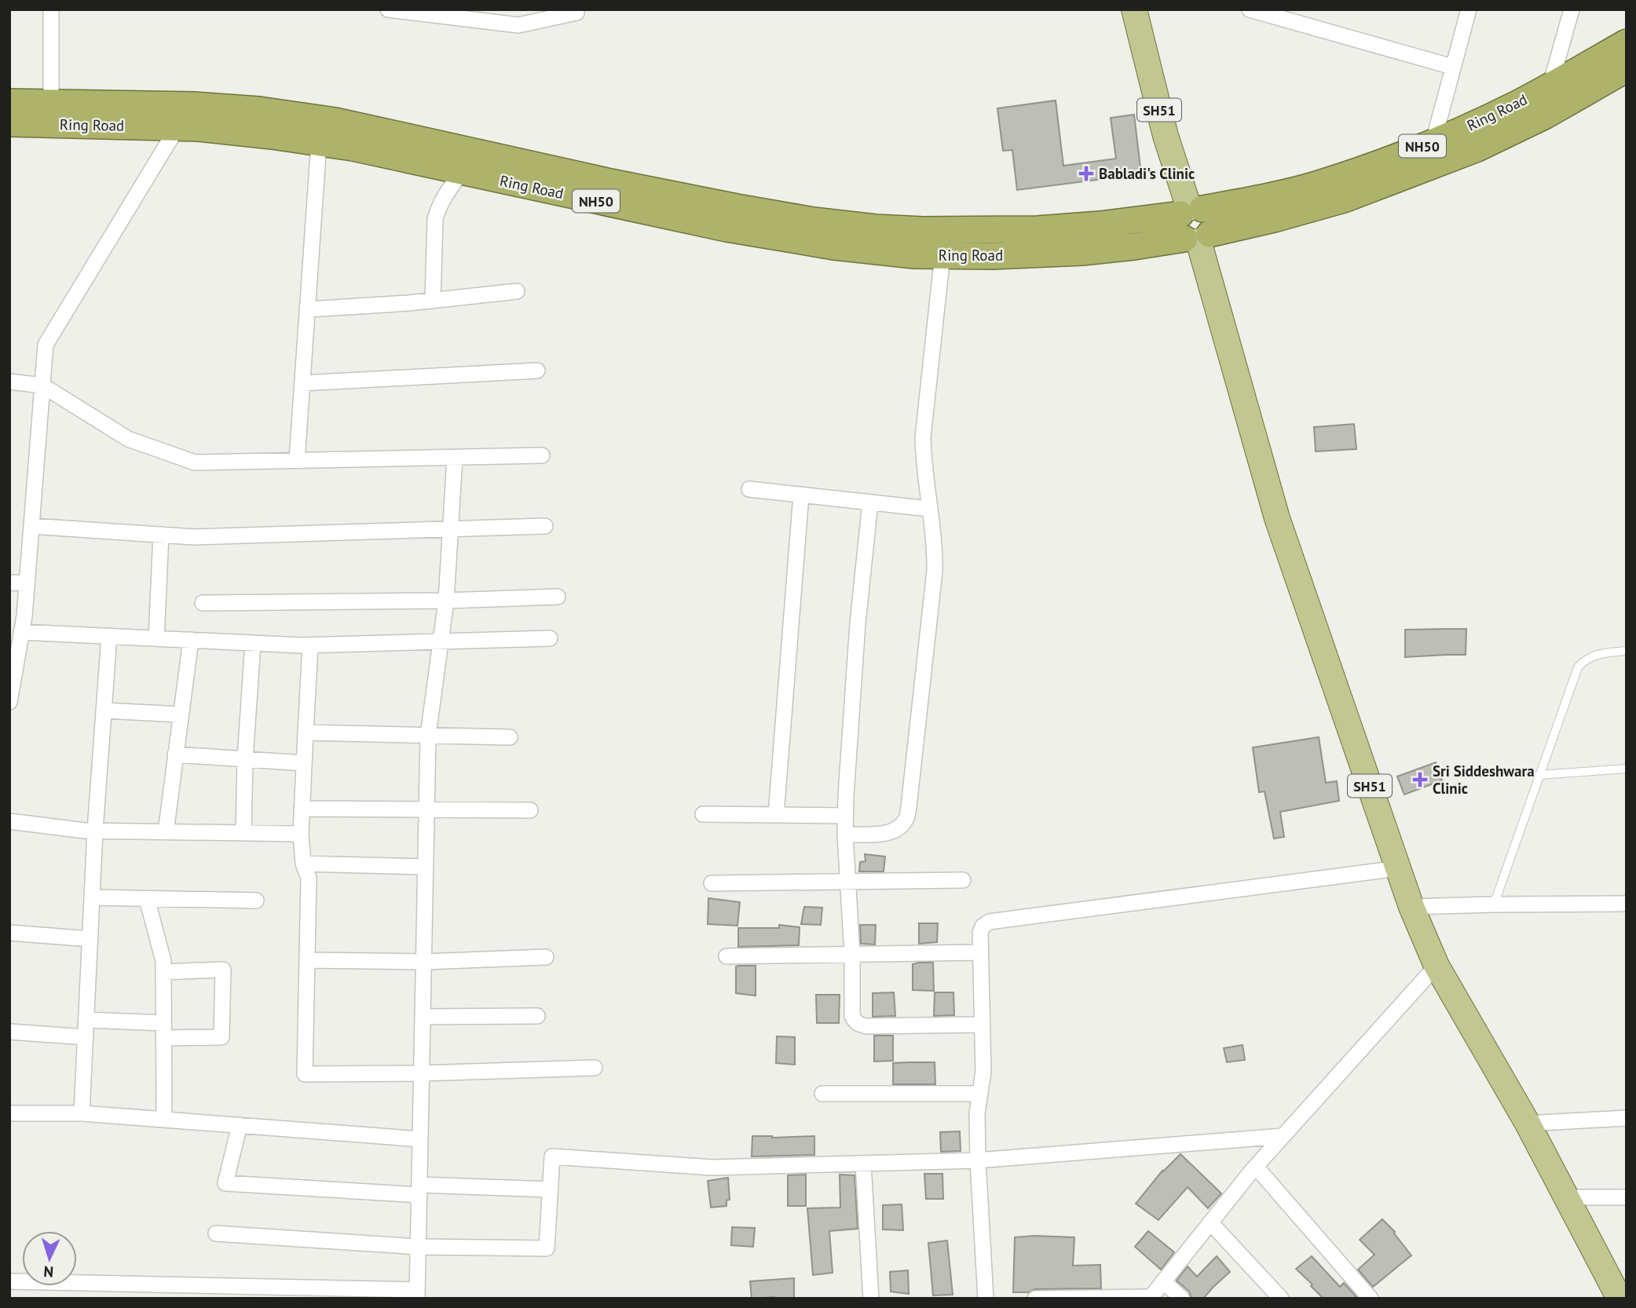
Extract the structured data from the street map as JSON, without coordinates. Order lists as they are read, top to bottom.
{
  "streets": {
    "highway": ["Ring Road", "NH50"],
    "main road": ["SH51"]
  },
  "crossings": [
    ["SH51", "Ring Road"]
  ],
  "places": {
    "health": ["Babladi's Clinic", "Sri Siddeshwara Clinic"]
  },
  "north": "bottom"
}
